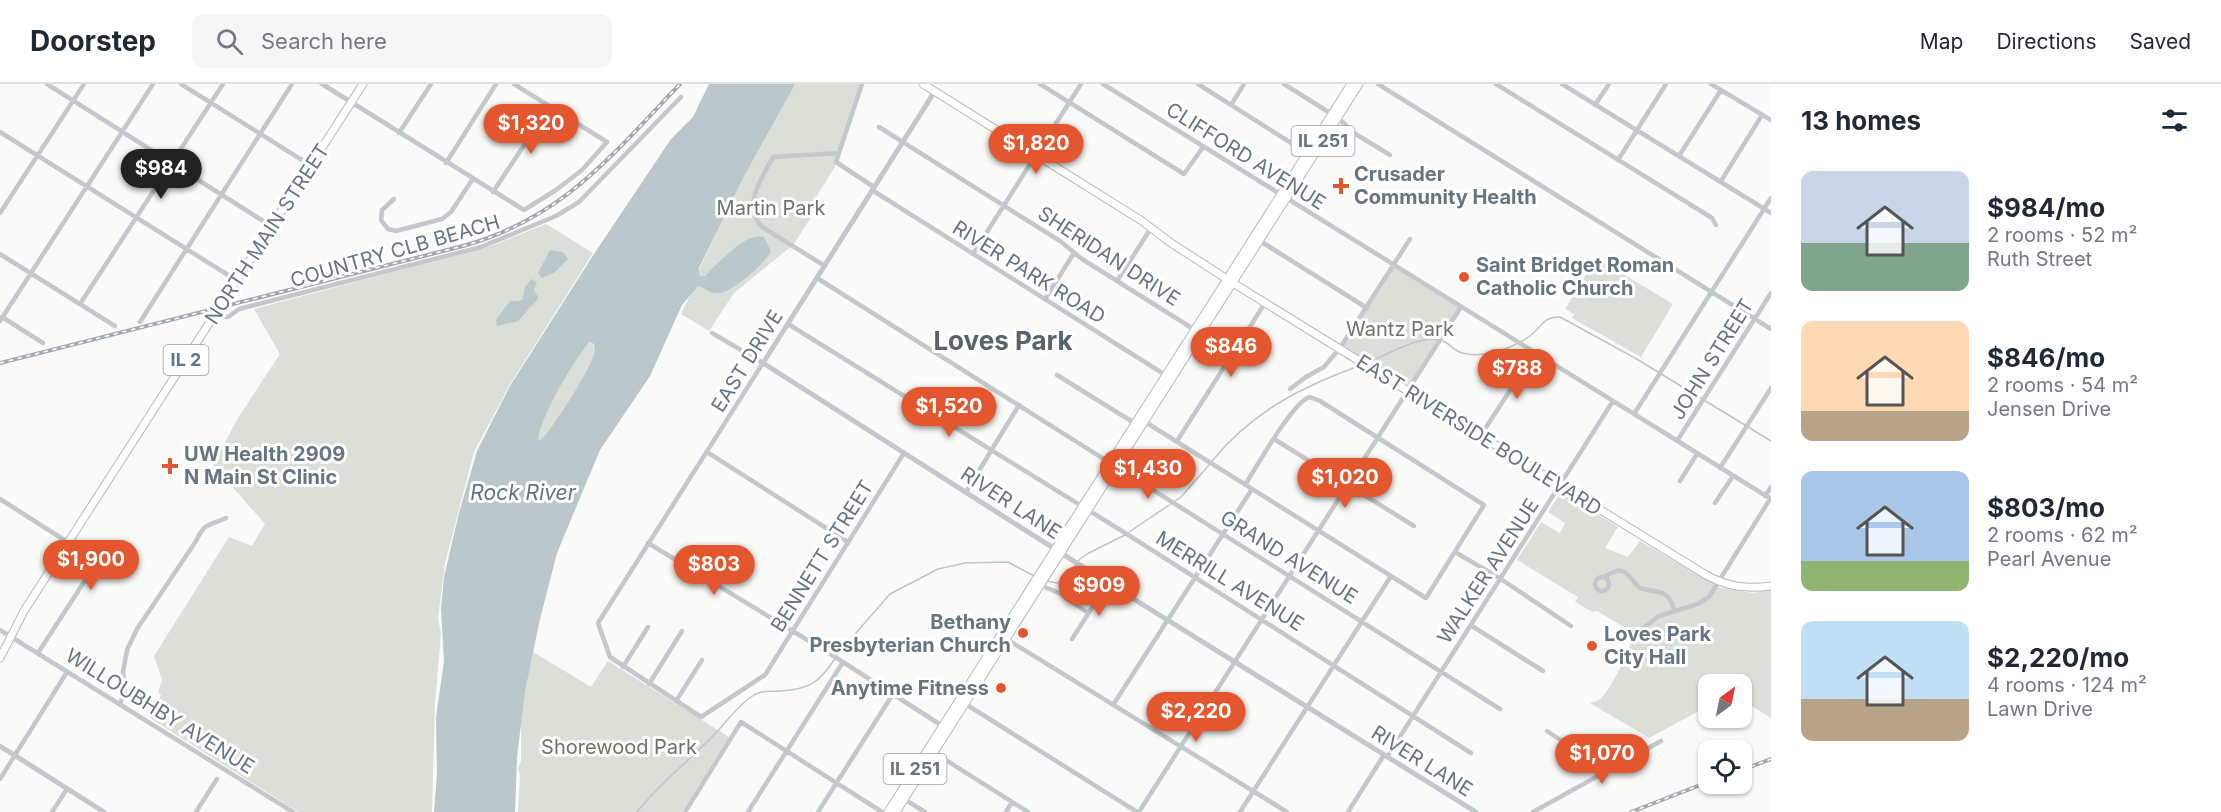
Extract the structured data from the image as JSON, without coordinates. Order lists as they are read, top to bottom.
{
  "streets": {
    "main road": [
      "IL 251",
      "NORTH MAIN STREET",
      "IL 2",
      "EAST RIVERSIDE BOULEVARD"
    ],
    "street": [
      "CLIFFORD AVENUE",
      "COUNTRY CLB BEACH",
      "SHERIDAN DRIVE",
      "RIVER PARK ROAD",
      "JOHN STREET",
      "EAST DRIVE",
      "RIVER LANE",
      "BENNETT STREET",
      "GRAND AVENUE",
      "WALKER AVENUE",
      "MERRILL AVENUE",
      "WILLOUBHBY AVENUE"
    ]
  },
  "crossings": [
    ["IL 251", "CLIFFORD AVENUE"],
    ["IL 251", "SHERIDAN DRIVE"],
    ["IL 251", "RIVER PARK ROAD"],
    ["IL 251", "EAST RIVERSIDE BOULEVARD"],
    ["IL 251", "RIVER LANE"],
    ["IL 251", "GRAND AVENUE"],
    ["IL 251", "MERRILL AVENUE"],
    ["CLIFFORD AVENUE", "JOHN STREET"],
    ["CLIFFORD AVENUE", "WALKER AVENUE"],
    ["NORTH MAIN STREET", "COUNTRY CLB BEACH"],
    ["NORTH MAIN STREET", "WILLOUBHBY AVENUE"],
    ["SHERIDAN DRIVE", "EAST DRIVE"],
    ["RIVER PARK ROAD", "EAST DRIVE"],
    ["EAST DRIVE", "EAST RIVERSIDE BOULEVARD"],
    ["EAST DRIVE", "RIVER LANE"],
    ["EAST DRIVE", "GRAND AVENUE"],
    ["EAST DRIVE", "MERRILL AVENUE"],
    ["EAST RIVERSIDE BOULEVARD", "WALKER AVENUE"],
    ["RIVER LANE", "BENNETT STREET"],
    ["RIVER LANE", "WALKER AVENUE"],
    ["GRAND AVENUE", "WALKER AVENUE"],
    ["WALKER AVENUE", "MERRILL AVENUE"]
  ],
  "districts": ["Loves Park"],
  "water": ["Rock River"],
  "parks": ["Martin Park", "Wantz Park", "Shorewood Park"],
  "places": {
    "health": ["Crusader Community Health", "UW Health 2909 N Main St Clinic"],
    "other": [
      "Saint Bridget Roman Catholic Church",
      "Bethany Presbyterian Church",
      "Loves Park City Hall",
      "Anytime Fitness"
    ]
  },
  "north": "top right",
  "page": {
    "header": "Doorstep",
    "search": "Search here",
    "nav": ["Map", "Directions", "Saved"],
    "heading": "13 homes",
    "price": [
      "$1,320",
      "$1,820",
      "$984",
      "$846",
      "$788",
      "$1,520",
      "$1,430",
      "$1,020",
      "$1,900",
      "$803",
      "$909",
      "$2,220",
      "$1,070"
    ],
    "list": [
      {
        "name": "$984/mo",
        "note": "2 rooms · 52 m² · Ruth Street"
      },
      {
        "name": "$846/mo",
        "note": "2 rooms · 54 m² · Jensen Drive"
      },
      {
        "name": "$803/mo",
        "note": "2 rooms · 62 m² · Pearl Avenue"
      },
      {
        "name": "$2,220/mo",
        "note": "4 rooms · 124 m² · Lawn Drive"
      }
    ]
  }
}
